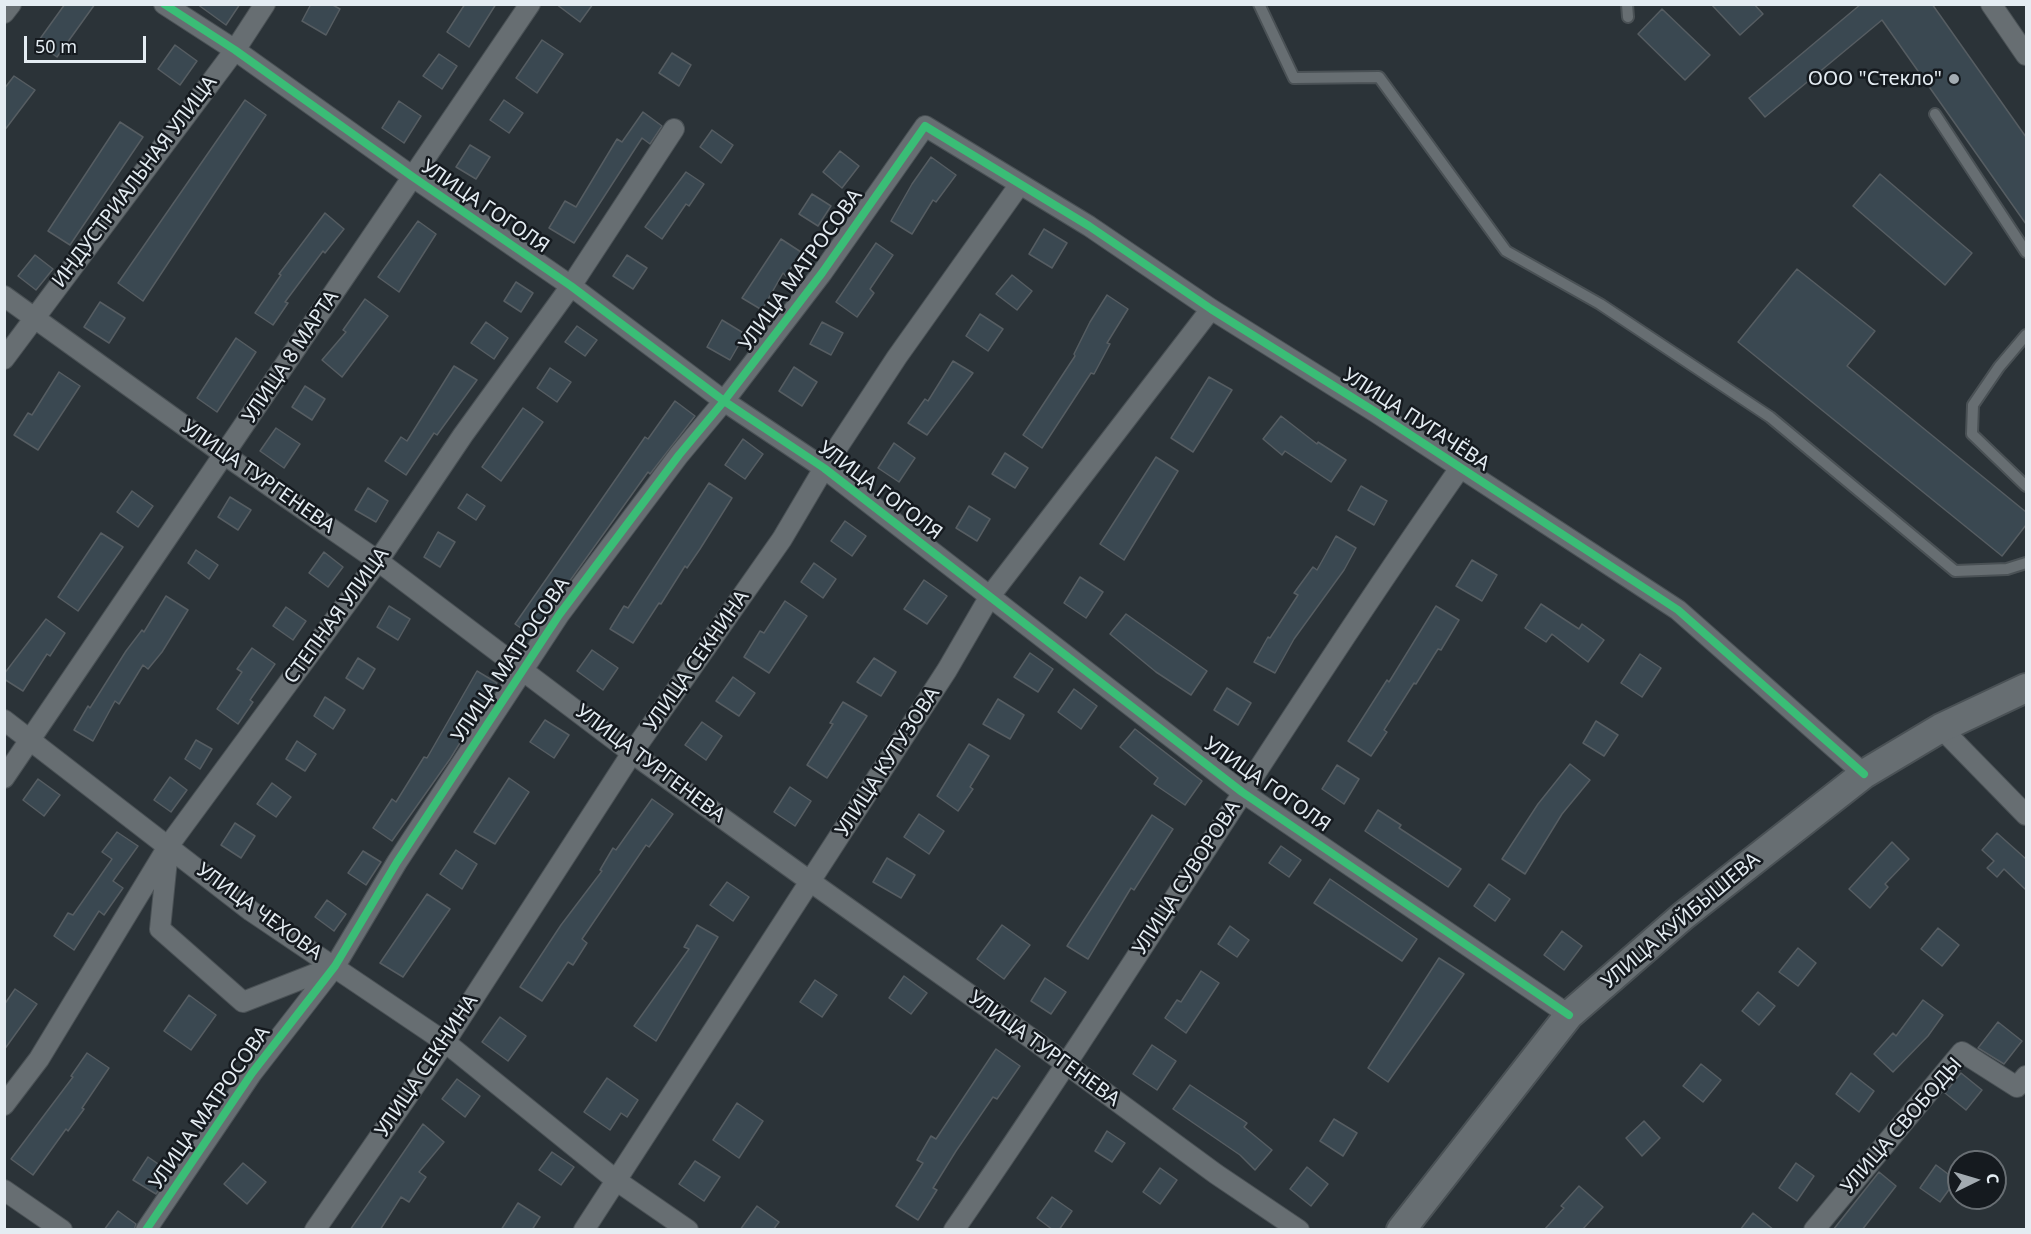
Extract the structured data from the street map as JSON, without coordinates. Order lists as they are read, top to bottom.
{
  "streets": {
    "main road": ["УЛИЦА КУЙБЫШЕВА"],
    "street": [
      "ИНДУСТРИАЛЬНАЯ УЛИЦА",
      "УЛИЦА ГОГОЛЯ",
      "УЛИЦА МАТРОСОВА",
      "УЛИЦА 8 МАРТА",
      "УЛИЦА ПУГАЧЁВА",
      "УЛИЦА ТУРГЕНЕВА",
      "СТЕПНАЯ УЛИЦА",
      "УЛИЦА СЕКНИНА",
      "УЛИЦА КУТУЗОВА",
      "УЛИЦА СУВОРОВА",
      "УЛИЦА ЧЕХОВА",
      "УЛИЦА СВОБОДЫ"
    ]
  },
  "crossings": [
    ["ИНДУСТРИАЛЬНАЯ УЛИЦА", "УЛИЦА ГОГОЛЯ"],
    ["ИНДУСТРИАЛЬНАЯ УЛИЦА", "УЛИЦА ТУРГЕНЕВА"],
    ["УЛИЦА ГОГОЛЯ", "УЛИЦА МАТРОСОВА"],
    ["УЛИЦА ГОГОЛЯ", "УЛИЦА 8 МАРТА"],
    ["УЛИЦА ГОГОЛЯ", "СТЕПНАЯ УЛИЦА"],
    ["УЛИЦА ГОГОЛЯ", "УЛИЦА СЕКНИНА"],
    ["УЛИЦА ГОГОЛЯ", "УЛИЦА КУТУЗОВА"],
    ["УЛИЦА ГОГОЛЯ", "УЛИЦА СУВОРОВА"],
    ["УЛИЦА ГОГОЛЯ", "УЛИЦА КУЙБЫШЕВА"],
    ["УЛИЦА МАТРОСОВА", "УЛИЦА ПУГАЧЁВА"],
    ["УЛИЦА МАТРОСОВА", "УЛИЦА ТУРГЕНЕВА"],
    ["УЛИЦА МАТРОСОВА", "УЛИЦА ЧЕХОВА"],
    ["УЛИЦА 8 МАРТА", "УЛИЦА ТУРГЕНЕВА"],
    ["УЛИЦА 8 МАРТА", "УЛИЦА ЧЕХОВА"],
    ["УЛИЦА ПУГАЧЁВА", "УЛИЦА СЕКНИНА"],
    ["УЛИЦА ПУГАЧЁВА", "УЛИЦА КУТУЗОВА"],
    ["УЛИЦА ПУГАЧЁВА", "УЛИЦА СУВОРОВА"],
    ["УЛИЦА ПУГАЧЁВА", "УЛИЦА КУЙБЫШЕВА"],
    ["УЛИЦА ТУРГЕНЕВА", "СТЕПНАЯ УЛИЦА"],
    ["УЛИЦА ТУРГЕНЕВА", "УЛИЦА СЕКНИНА"],
    ["УЛИЦА ТУРГЕНЕВА", "УЛИЦА КУТУЗОВА"],
    ["УЛИЦА ТУРГЕНЕВА", "УЛИЦА СУВОРОВА"],
    ["СТЕПНАЯ УЛИЦА", "УЛИЦА ЧЕХОВА"],
    ["УЛИЦА СЕКНИНА", "УЛИЦА ЧЕХОВА"],
    ["УЛИЦА КУТУЗОВА", "УЛИЦА ЧЕХОВА"]
  ],
  "places": ["ООО \"Стекло\""],
  "scale_bar": "50 m",
  "north": "right"
}
